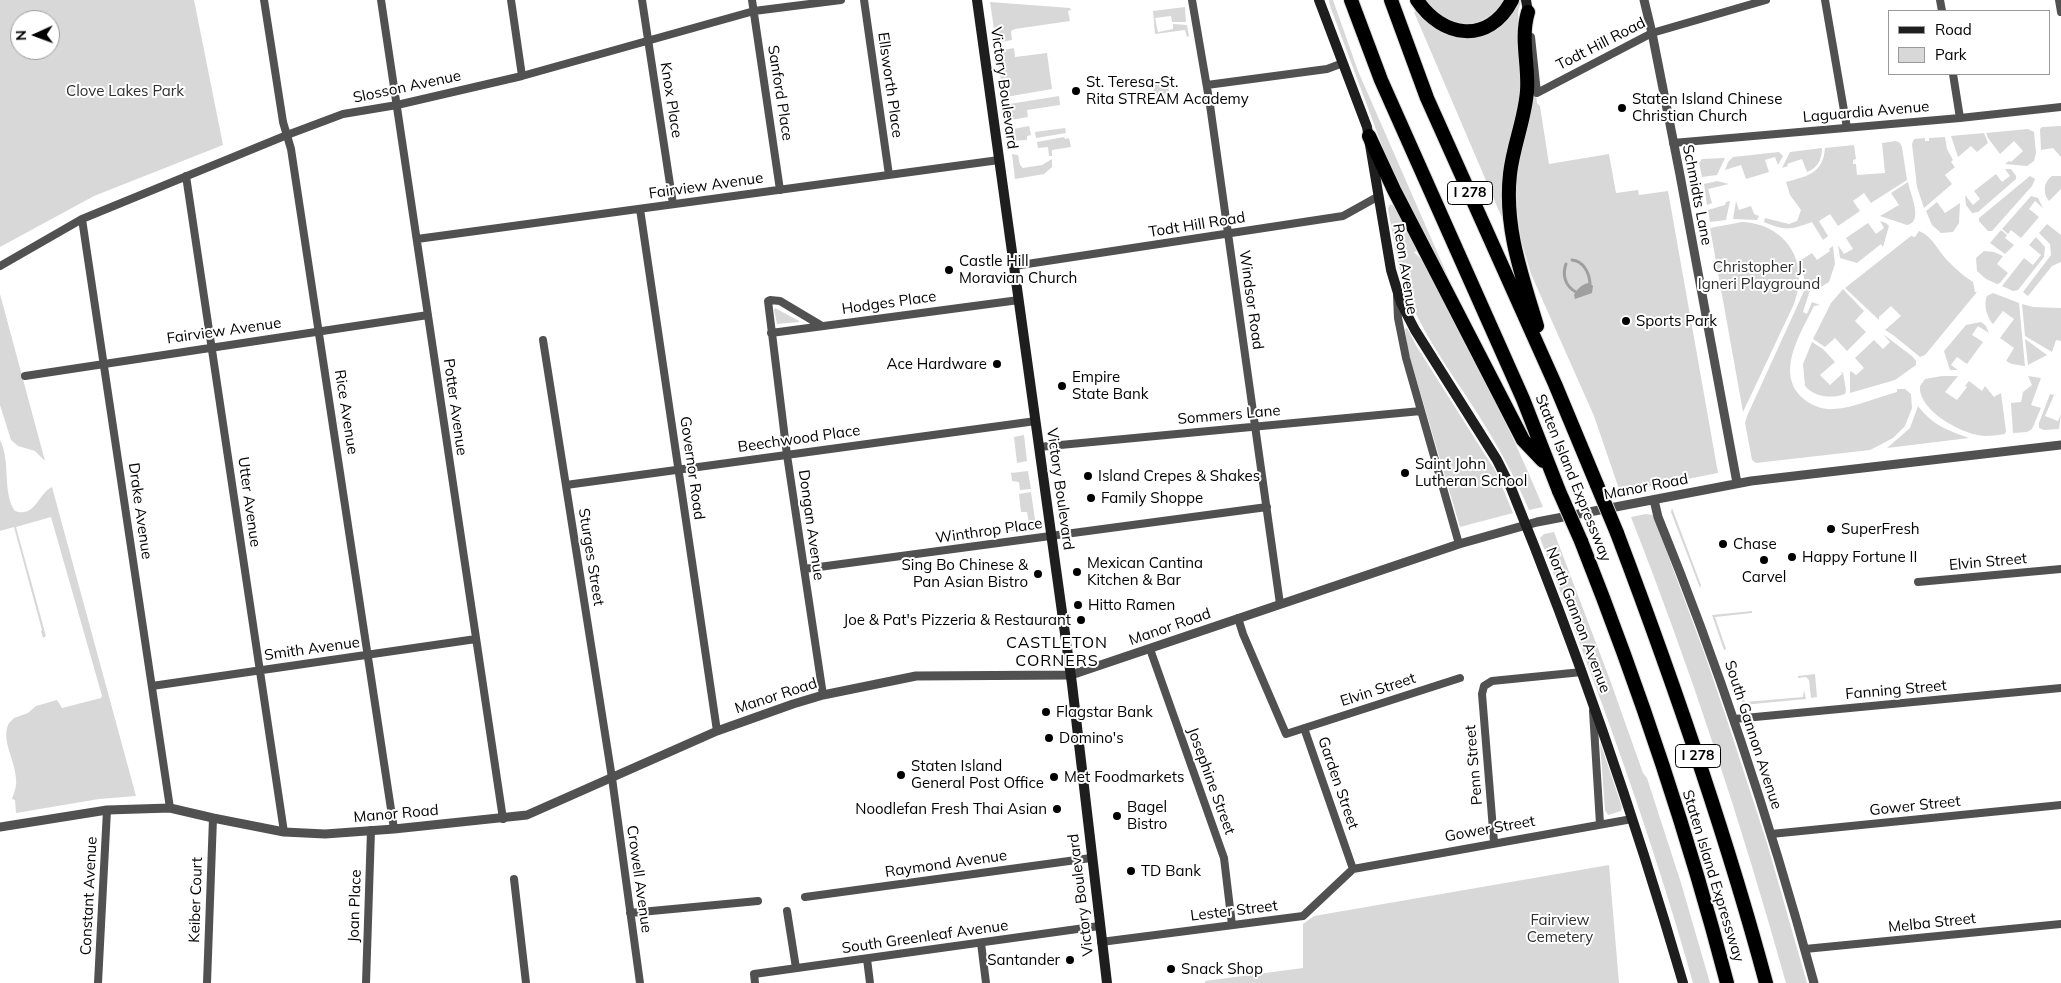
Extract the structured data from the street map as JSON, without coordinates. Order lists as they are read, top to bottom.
{
  "streets": {
    "highway": ["I 278", "Staten Island Expressway"],
    "main road": ["Victory Boulevard", "Reon Avenue", "North Gannon Avenue"],
    "street": [
      "Todt Hill Road",
      "Ellsworth Place",
      "Slosson Avenue",
      "Sanford Place",
      "Knox Place",
      "Laguardia Avenue",
      "Fairview Avenue",
      "Schmidts Lane",
      "Windsor Road",
      "Hodges Place",
      "Potter Avenue",
      "Rice Avenue",
      "Sommers Lane",
      "Beechwood Place",
      "Governor Road",
      "Manor Road",
      "Utter Avenue",
      "Drake Avenue",
      "Dongan Avenue",
      "Winthrop Place",
      "Sturges Street",
      "Elvin Street",
      "Smith Avenue",
      "Fanning Street",
      "South Gannon Avenue",
      "Penn Street",
      "Josephine Street",
      "Garden Street",
      "Gower Street",
      "Raymond Avenue",
      "Crowell Avenue",
      "Constant Avenue",
      "Keiber Court",
      "Joan Place",
      "Lester Street",
      "Melba Street",
      "South Greenleaf Avenue"
    ]
  },
  "crossings": [
    ["Todt Hill Road", "Victory Boulevard"],
    ["Todt Hill Road", "Schmidts Lane"],
    ["Todt Hill Road", "Reon Avenue"],
    ["Todt Hill Road", "Windsor Road"],
    ["Ellsworth Place", "Fairview Avenue"],
    ["Slosson Avenue", "Sanford Place"],
    ["Slosson Avenue", "Knox Place"],
    ["Slosson Avenue", "Potter Avenue"],
    ["Slosson Avenue", "Rice Avenue"],
    ["Slosson Avenue", "Utter Avenue"],
    ["Slosson Avenue", "Drake Avenue"],
    ["Victory Boulevard", "Fairview Avenue"],
    ["Victory Boulevard", "Hodges Place"],
    ["Victory Boulevard", "Sommers Lane"],
    ["Victory Boulevard", "Beechwood Place"],
    ["Victory Boulevard", "Manor Road"],
    ["Victory Boulevard", "Winthrop Place"],
    ["Victory Boulevard", "Raymond Avenue"],
    ["Victory Boulevard", "Lester Street"],
    ["Victory Boulevard", "South Greenleaf Avenue"],
    ["Sanford Place", "Fairview Avenue"],
    ["Knox Place", "Fairview Avenue"],
    ["Laguardia Avenue", "Schmidts Lane"],
    ["Fairview Avenue", "Potter Avenue"],
    ["Fairview Avenue", "Rice Avenue"],
    ["Fairview Avenue", "Governor Road"],
    ["Fairview Avenue", "Utter Avenue"],
    ["Fairview Avenue", "Drake Avenue"],
    ["Schmidts Lane", "Manor Road"],
    ["Reon Avenue", "Sommers Lane"],
    ["Reon Avenue", "Manor Road"],
    ["Reon Avenue", "North Gannon Avenue"],
    ["Windsor Road", "Sommers Lane"],
    ["Windsor Road", "Manor Road"],
    ["Windsor Road", "Winthrop Place"],
    ["Hodges Place", "Dongan Avenue"],
    ["Potter Avenue", "Manor Road"],
    ["Potter Avenue", "Smith Avenue"],
    ["Rice Avenue", "Manor Road"],
    ["Rice Avenue", "Smith Avenue"],
    ["Beechwood Place", "Governor Road"],
    ["Beechwood Place", "Dongan Avenue"],
    ["Beechwood Place", "Sturges Street"],
    ["Governor Road", "Manor Road"],
    ["Manor Road", "Utter Avenue"],
    ["Manor Road", "Drake Avenue"],
    ["Manor Road", "Dongan Avenue"],
    ["Manor Road", "Sturges Street"],
    ["Manor Road", "North Gannon Avenue"],
    ["Manor Road", "South Gannon Avenue"],
    ["Manor Road", "Josephine Street"],
    ["Manor Road", "Garden Street"],
    ["Manor Road", "Crowell Avenue"],
    ["Manor Road", "Constant Avenue"],
    ["Manor Road", "Keiber Court"],
    ["Manor Road", "Joan Place"],
    ["Utter Avenue", "Smith Avenue"],
    ["Drake Avenue", "Smith Avenue"],
    ["Dongan Avenue", "Winthrop Place"],
    ["Sturges Street", "Crowell Avenue"],
    ["Elvin Street", "Garden Street"],
    ["North Gannon Avenue", "Penn Street"],
    ["North Gannon Avenue", "Gower Street"],
    ["Fanning Street", "South Gannon Avenue"],
    ["South Gannon Avenue", "Gower Street"],
    ["South Gannon Avenue", "Melba Street"],
    ["Penn Street", "Gower Street"],
    ["Josephine Street", "Lester Street"],
    ["Garden Street", "Gower Street"],
    ["Garden Street", "Lester Street"],
    ["Gower Street", "Lester Street"]
  ],
  "districts": ["CASTLETON CORNERS"],
  "parks": ["Clove Lakes Park", "Christopher J. Igneri Playground", "Fairview Cemetery"],
  "places": [
    "St. Teresa-St. Rita STREAM Academy",
    "Staten Island Chinese Christian Church",
    "Castle Hill Moravian Church",
    "Sports Park",
    "Ace Hardware",
    "Empire State Bank",
    "Saint John Lutheran School",
    "Island Crepes & Shakes",
    "Family Shoppe",
    "SuperFresh",
    "Chase",
    "Happy Fortune II",
    "Carvel",
    "Mexican Cantina Kitchen & Bar",
    "Sing Bo Chinese & Pan Asian Bistro",
    "Hitto Ramen",
    "Joe & Pat's Pizzeria & Restaurant",
    "Flagstar Bank",
    "Domino's",
    "Staten Island General Post Office",
    "Met Foodmarkets",
    "Noodlefan Fresh Thai Asian",
    "Bagel Bistro",
    "TD Bank",
    "Santander",
    "Snack Shop"
  ],
  "legend": ["Road", "Park"],
  "north": "left"
}
